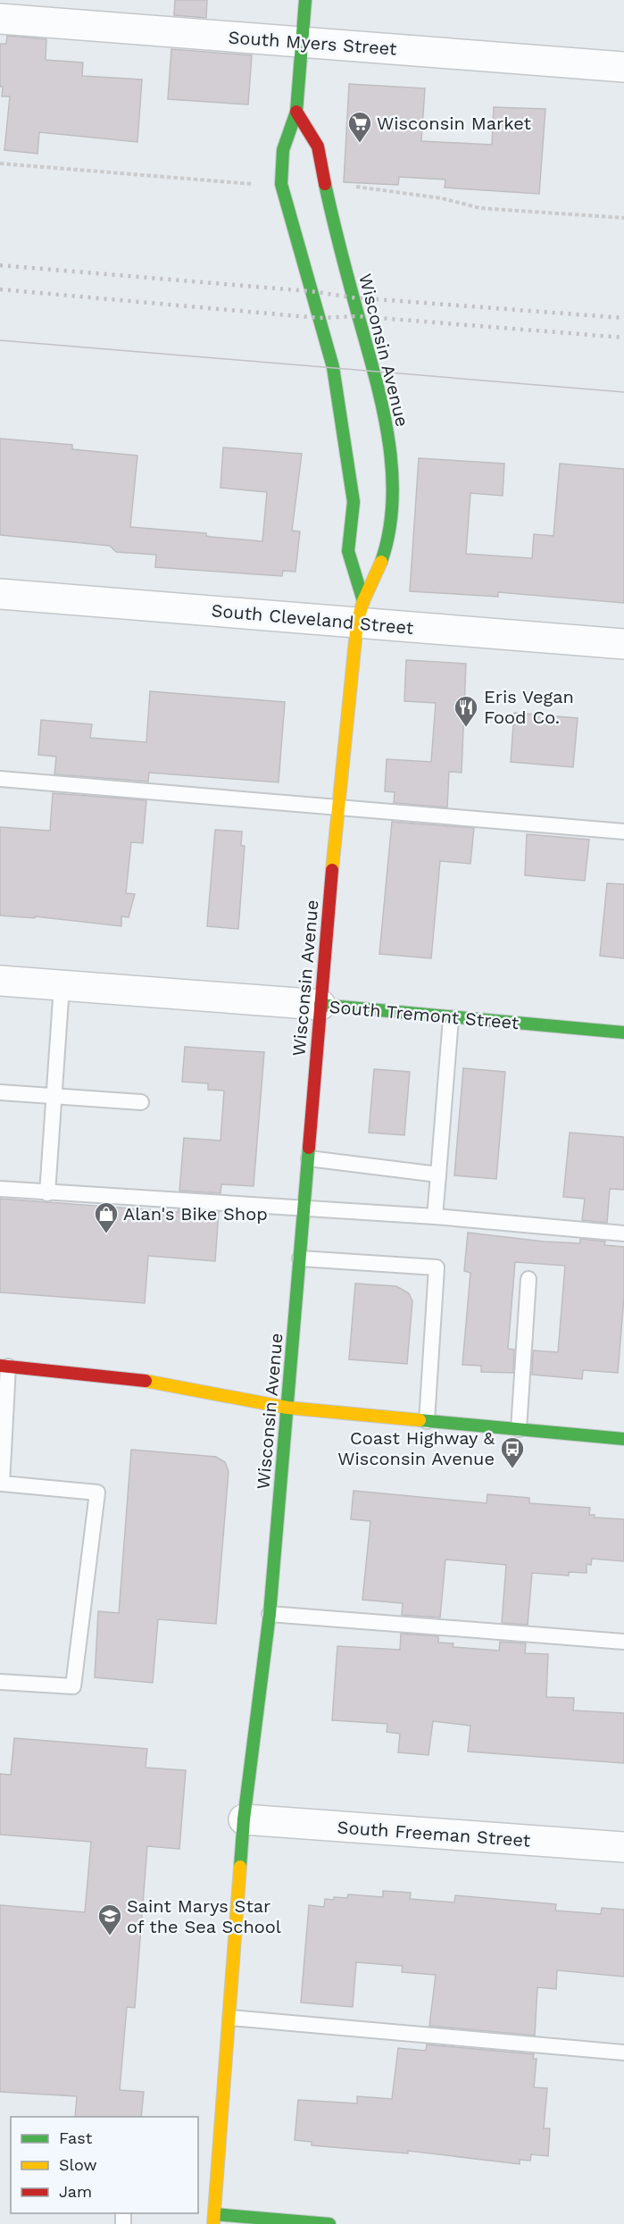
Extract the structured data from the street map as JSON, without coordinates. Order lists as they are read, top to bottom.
{
  "streets": {
    "main road": ["Wisconsin Avenue", "South Tremont Street"],
    "street": ["South Myers Street", "South Cleveland Street", "South Freeman Street"]
  },
  "crossings": [
    ["South Myers Street", "Wisconsin Avenue"],
    ["Wisconsin Avenue", "South Cleveland Street"],
    ["Wisconsin Avenue", "South Tremont Street"],
    ["Wisconsin Avenue", "South Freeman Street"]
  ],
  "places": {
    "supermarket": ["Wisconsin Market"],
    "restaurant": ["Eris Vegan Food Co."],
    "shop": ["Alan's Bike Shop"],
    "bus stop": ["Coast Highway & Wisconsin Avenue"],
    "school or university": ["Saint Marys Star of the Sea School"]
  },
  "legend": ["Fast", "Slow", "Jam"]
}
